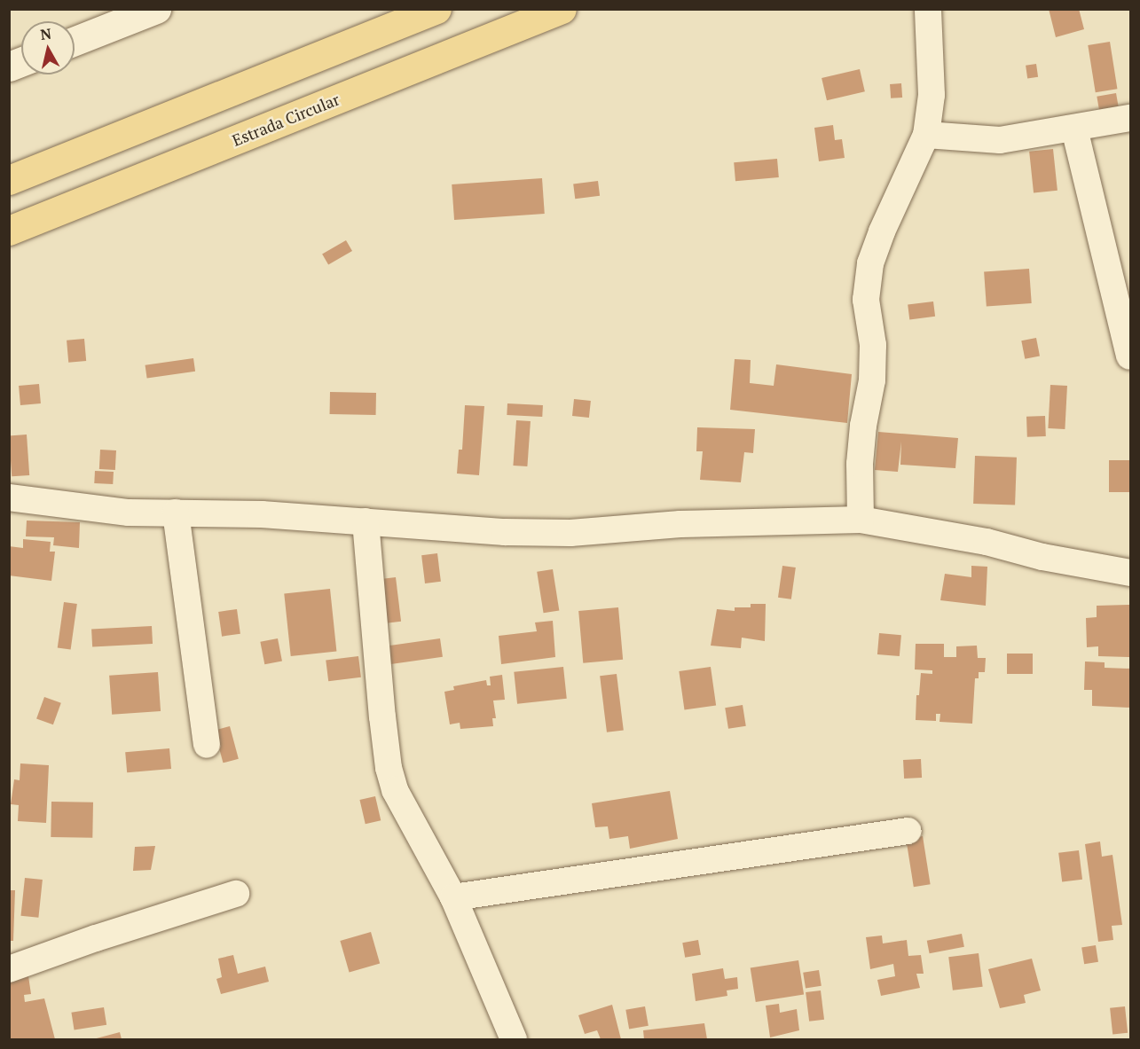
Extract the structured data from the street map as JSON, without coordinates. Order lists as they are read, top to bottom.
{
  "streets": {
    "main road": ["Estrada Circular"]
  },
  "north": "top"
}
